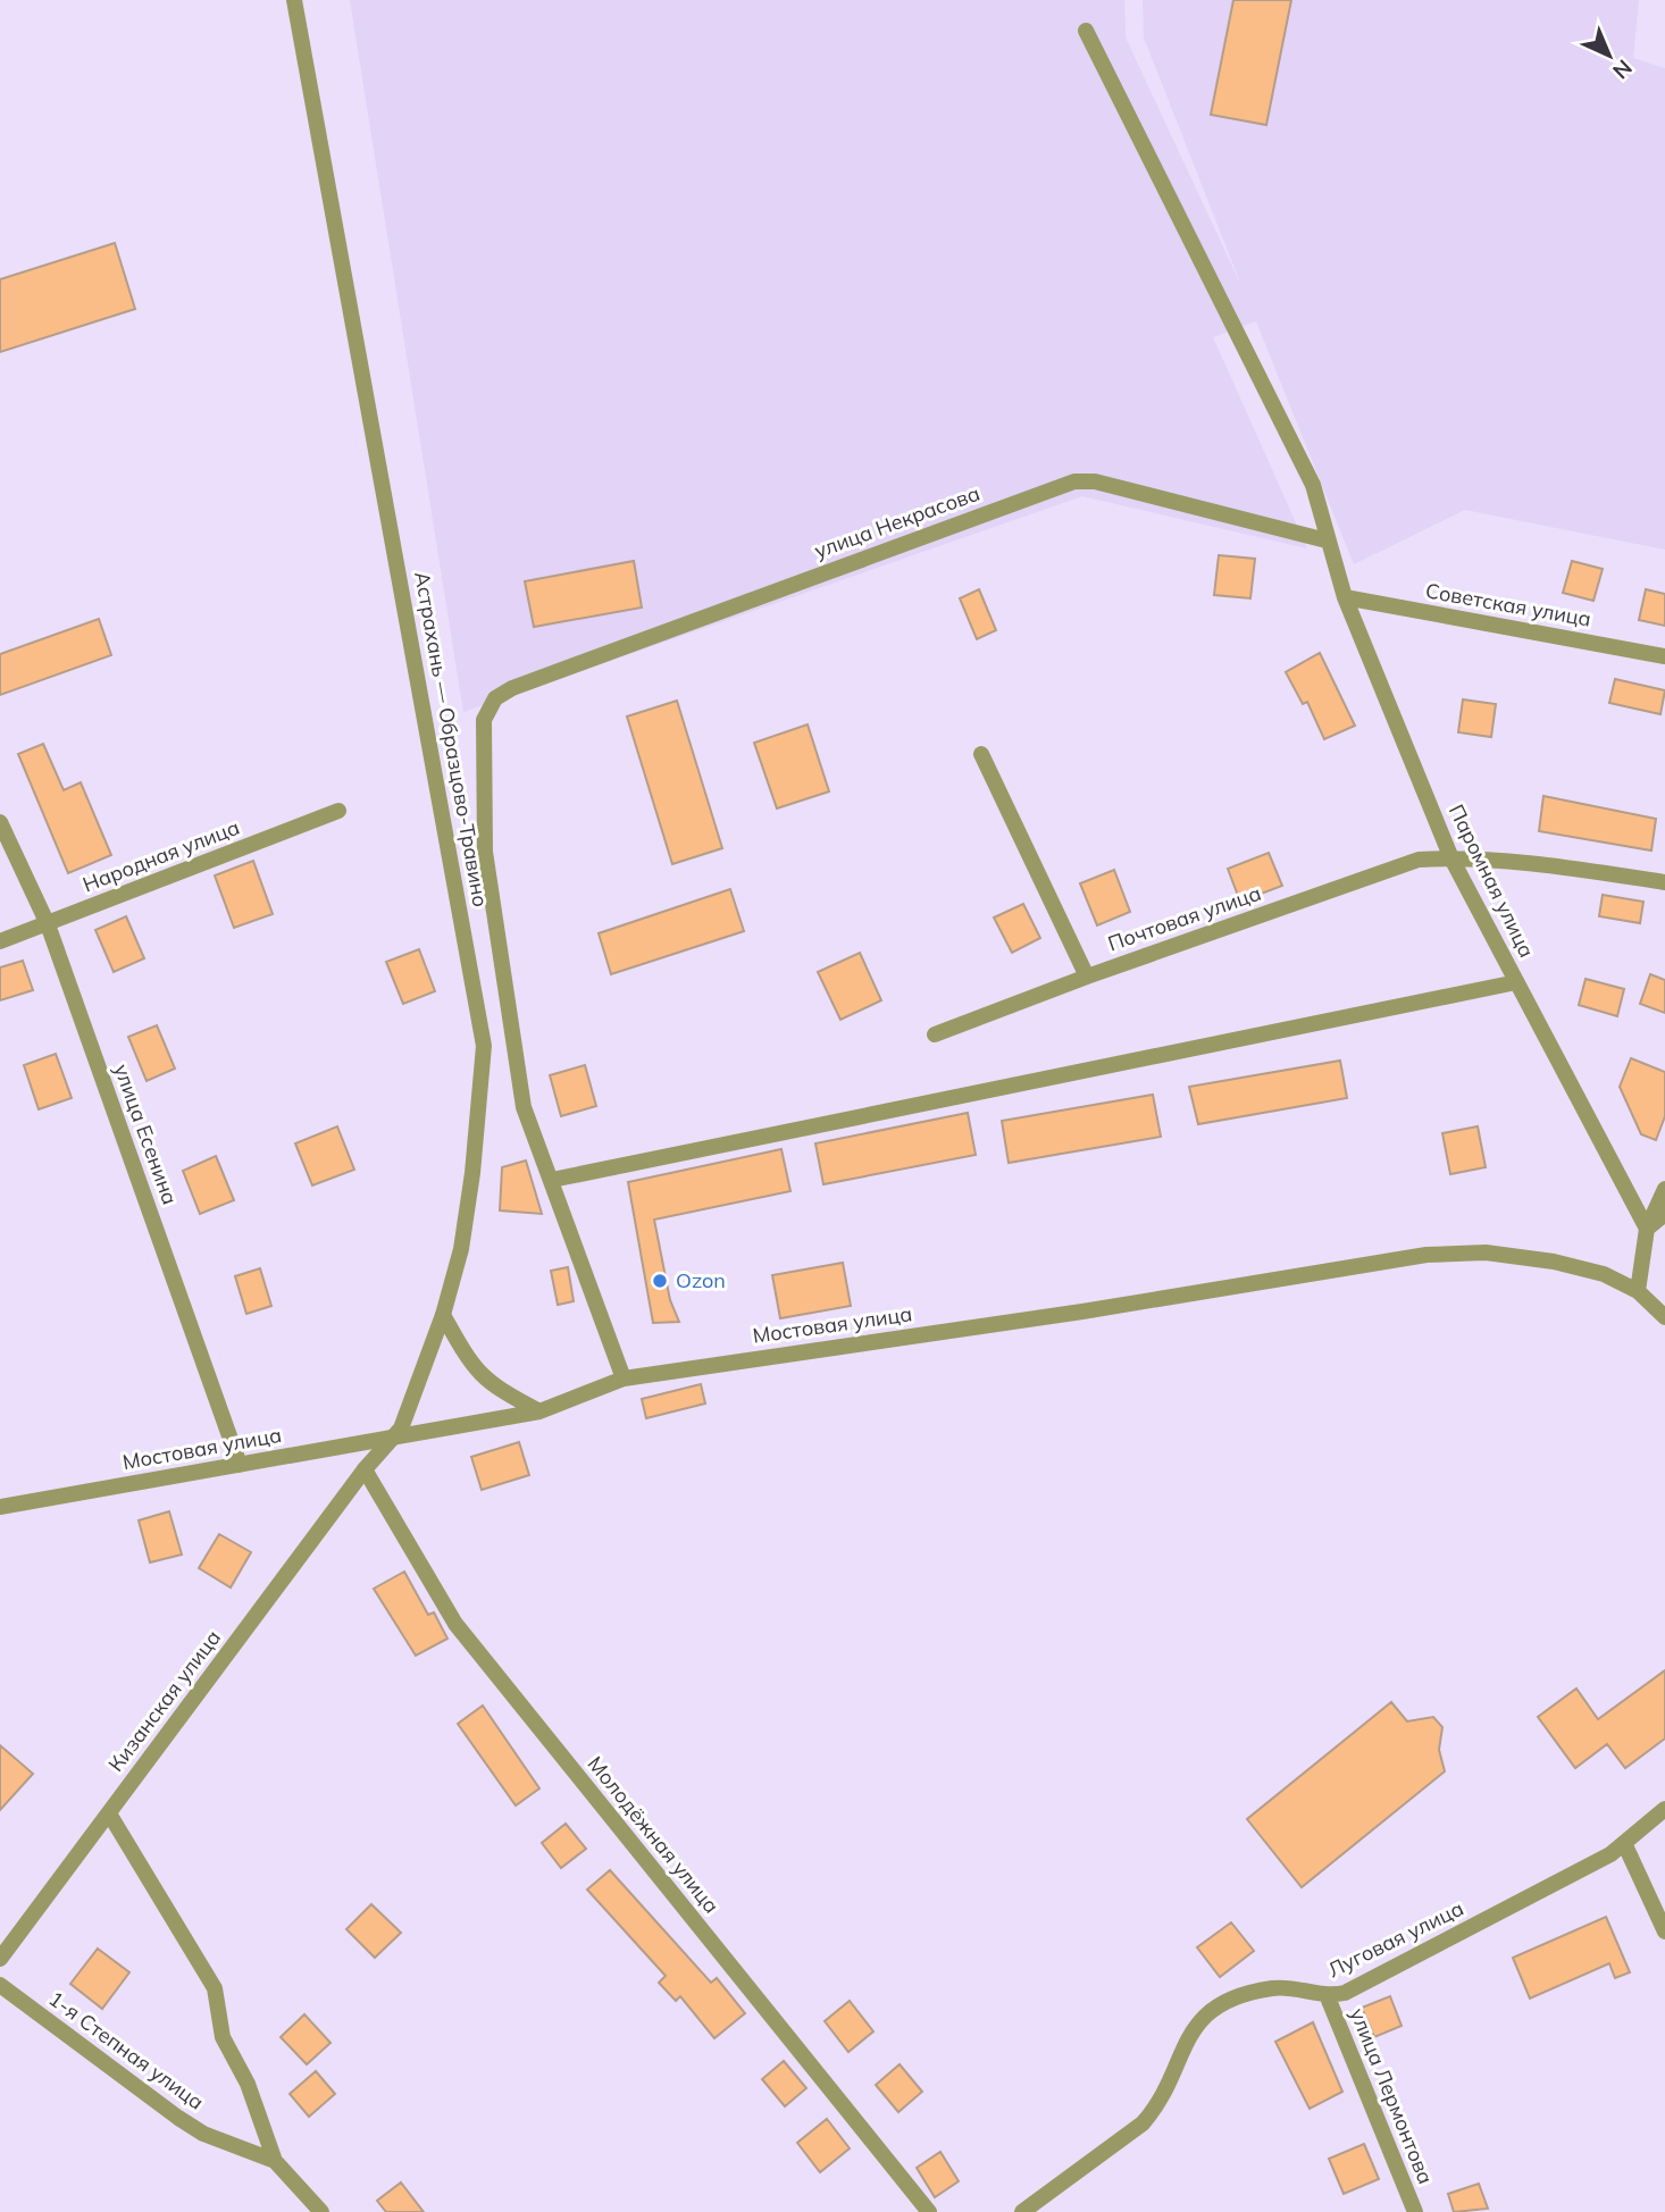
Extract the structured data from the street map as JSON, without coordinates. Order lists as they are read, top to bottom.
{
  "streets": {
    "street": [
      "улица Некрасова",
      "Советская улица",
      "Астрахань — Образцово-Травино",
      "Народная улица",
      "Паромная улица",
      "Почтовая улица",
      "улица Есенина",
      "Мостовая улица",
      "Кизанская улица",
      "Молодёжная улица",
      "Луговая улица",
      "1-я Степная улица",
      "улица Лермонтова"
    ]
  },
  "crossings": [
    ["улица Некрасова", "Паромная улица"],
    ["Советская улица", "Паромная улица"],
    ["Астрахань — Образцово-Травино", "Мостовая улица"],
    ["Астрахань — Образцово-Травино", "Кизанская улица"],
    ["Астрахань — Образцово-Травино", "Молодёжная улица"],
    ["Народная улица", "улица Есенина"],
    ["Паромная улица", "Почтовая улица"],
    ["улица Есенина", "Мостовая улица"],
    ["Кизанская улица", "Молодёжная улица"],
    ["Кизанская улица", "1-я Степная улица"],
    ["Луговая улица", "улица Лермонтова"]
  ],
  "places": ["Ozon"],
  "north": "bottom right"
}
